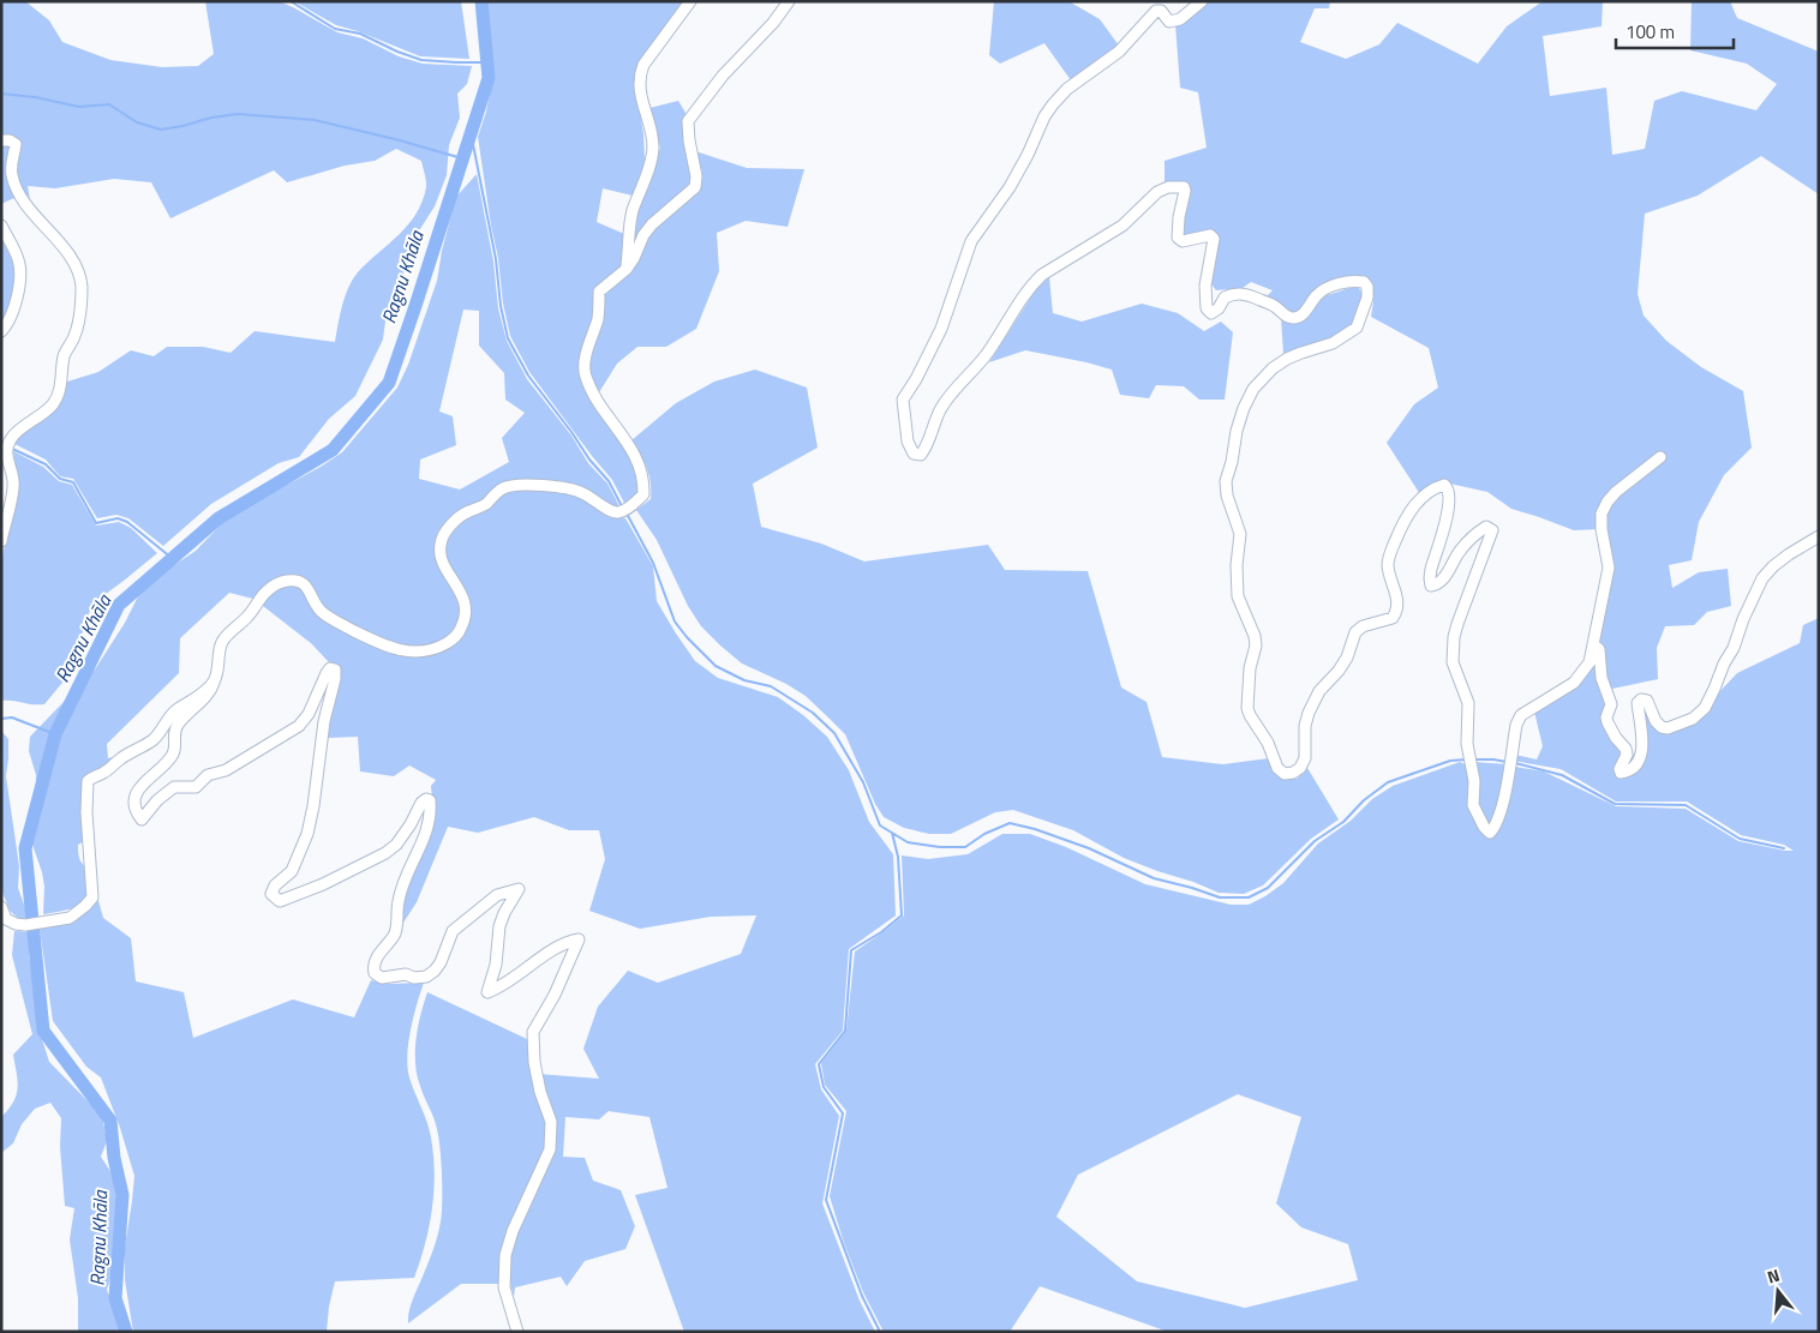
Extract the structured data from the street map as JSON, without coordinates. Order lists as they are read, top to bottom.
{
  "water": ["Ragnu Khāla"],
  "scale_bar": "100 m",
  "north": "top"
}
